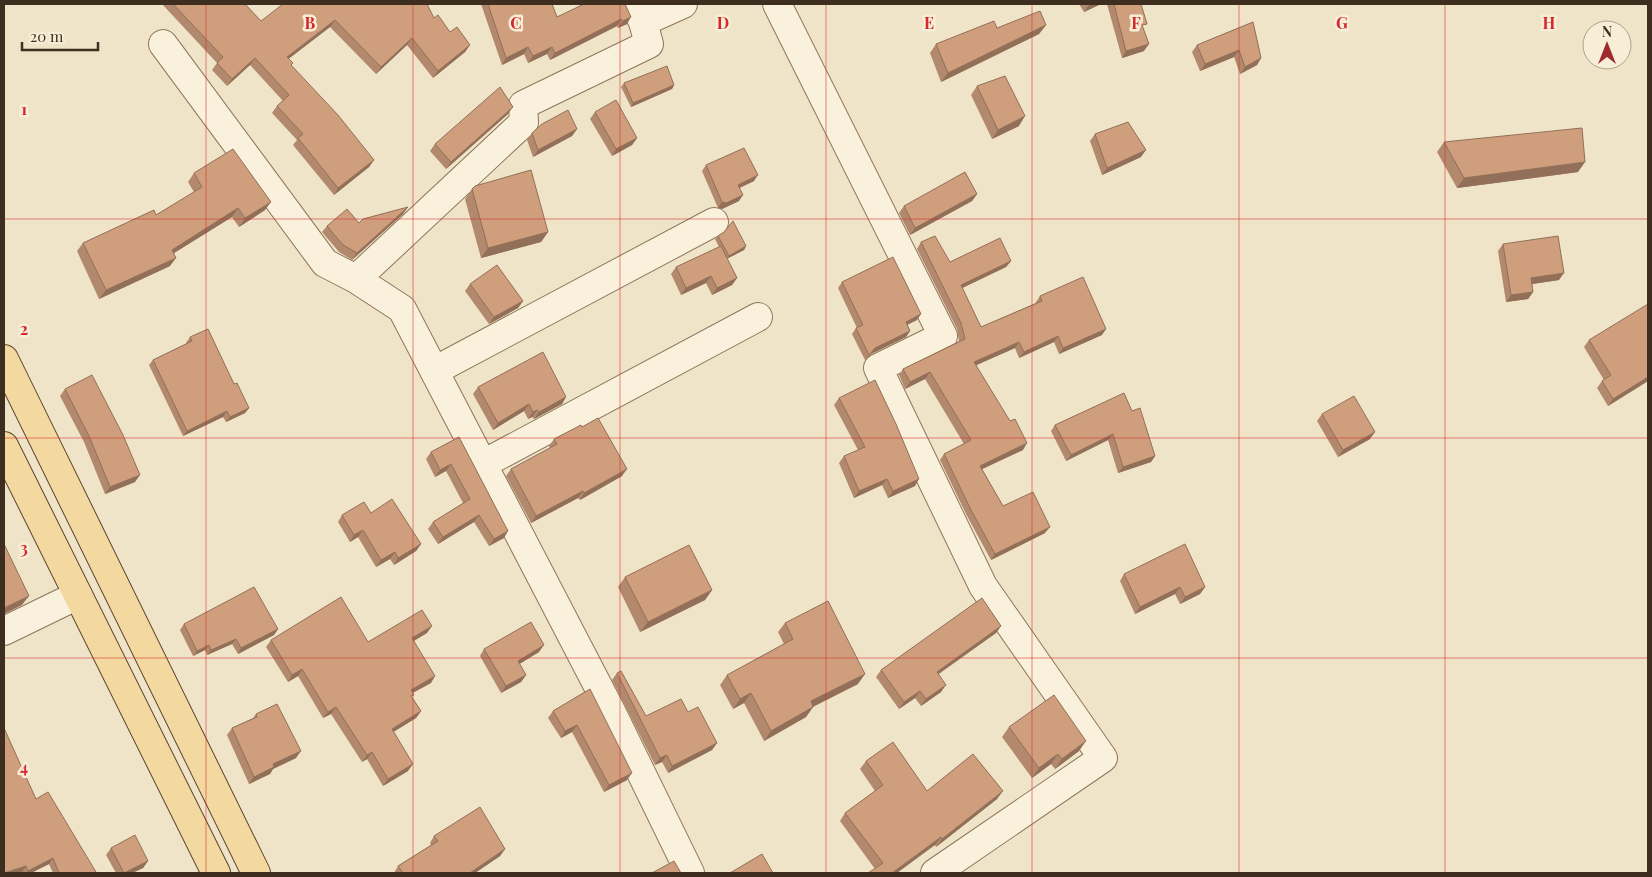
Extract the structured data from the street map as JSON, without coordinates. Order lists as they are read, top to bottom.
{
  "scale_bar": "20 m",
  "north": "top",
  "grid": {
    "columns": [
      "B",
      "C",
      "D",
      "E",
      "F",
      "G",
      "H"
    ],
    "rows": [
      "1",
      "2",
      "3",
      "4"
    ]
  }
}
